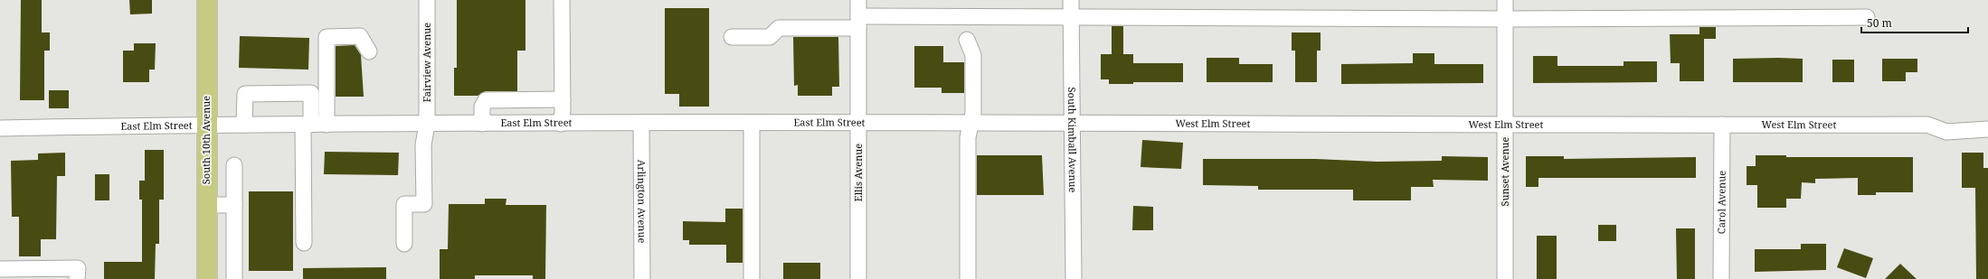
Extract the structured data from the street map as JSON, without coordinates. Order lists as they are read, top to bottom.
{
  "streets": {
    "main road": ["South 10th Avenue"],
    "street": [
      "Fairview Avenue",
      "East Elm Street",
      "West Elm Street",
      "South Kimball Avenue",
      "Sunset Avenue",
      "Ellis Avenue",
      "Arlington Avenue",
      "Carol Avenue"
    ]
  },
  "crossings": [
    ["Fairview Avenue", "East Elm Street"],
    ["East Elm Street", "West Elm Street"],
    ["East Elm Street", "South Kimball Avenue"],
    ["East Elm Street", "South 10th Avenue"],
    ["East Elm Street", "Ellis Avenue"],
    ["East Elm Street", "Arlington Avenue"],
    ["West Elm Street", "South Kimball Avenue"],
    ["West Elm Street", "Sunset Avenue"],
    ["West Elm Street", "Carol Avenue"]
  ],
  "scale_bar": "50 m"
}
